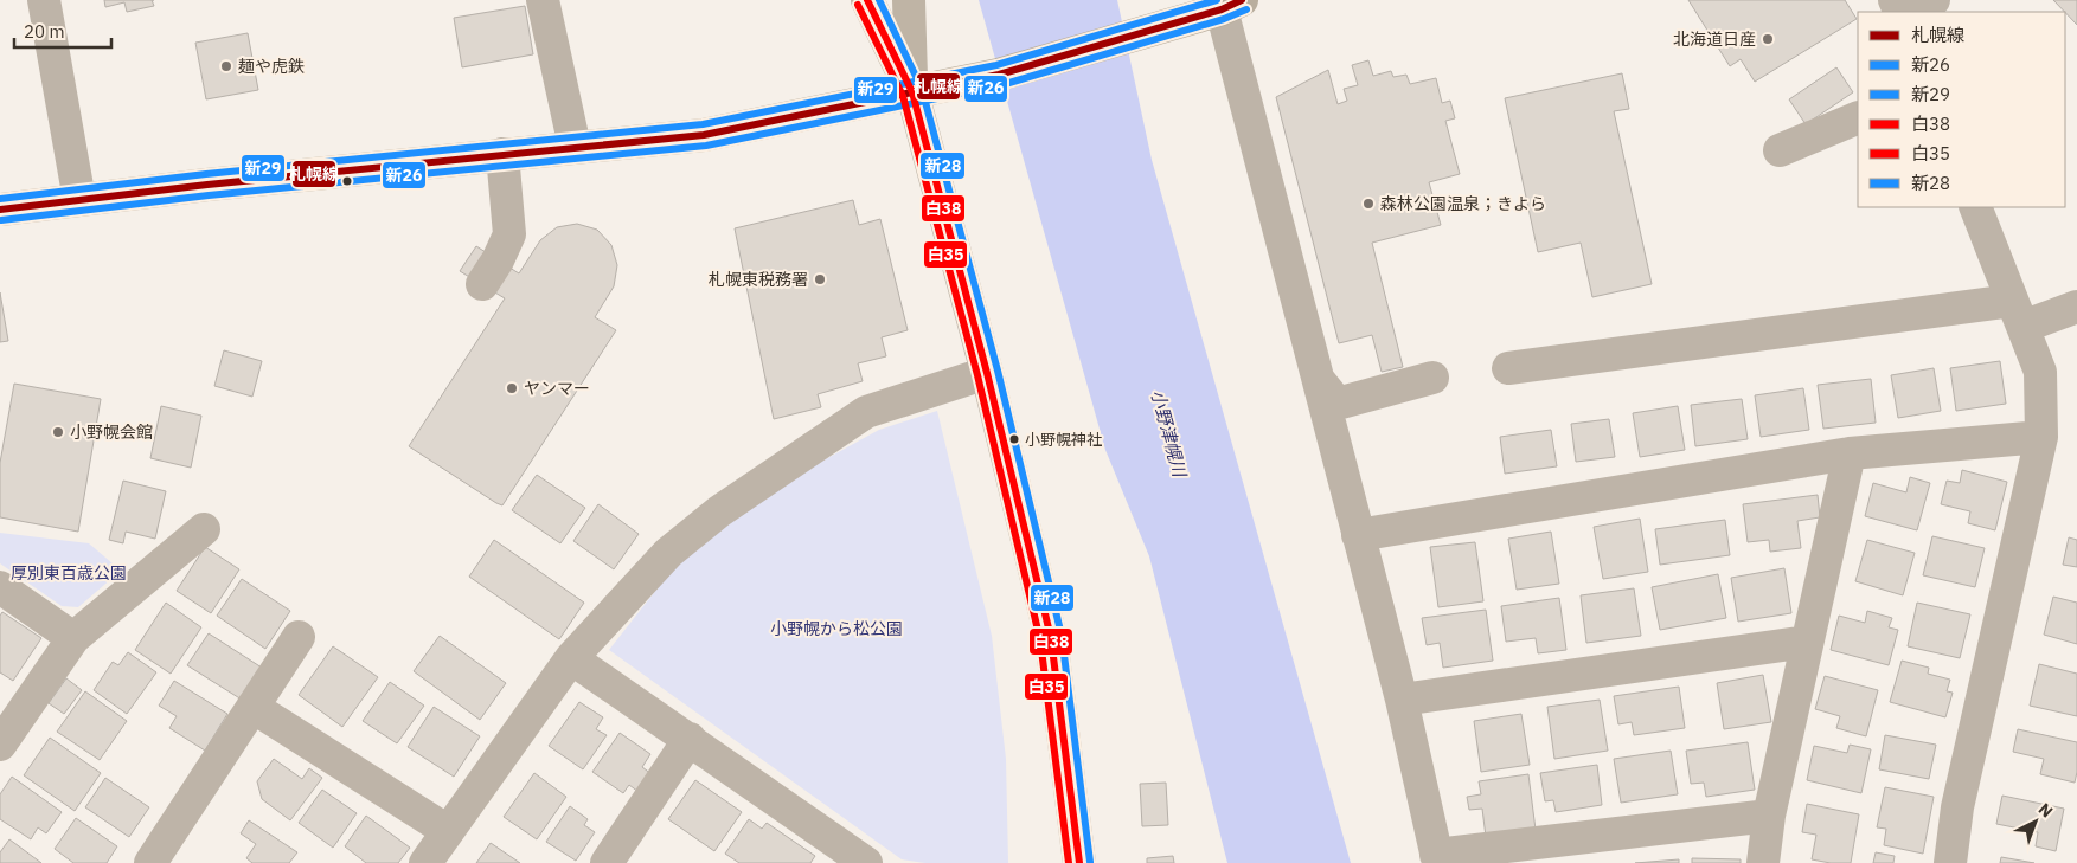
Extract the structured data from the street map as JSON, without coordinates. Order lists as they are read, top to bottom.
{
  "water": ["小野津幌川"],
  "parks": ["厚別東百歳公園", "小野幌から松公園"],
  "places": [
    "北海道日産",
    "麺や虎鉄",
    "森林公園温泉；きよら",
    "札幌東税務署",
    "ヤンマー",
    "小野幌会館",
    "小野幌神社"
  ],
  "lines": [
    "transit line 札幌線",
    "transit line 新29",
    "transit line 白38",
    "transit line 新28",
    "transit line 白35",
    "transit line 新26"
  ],
  "legend": [
    "札幌線",
    "新26",
    "新29",
    "白38",
    "白35",
    "新28"
  ],
  "scale_bar": "20 m",
  "north": "top right"
}
